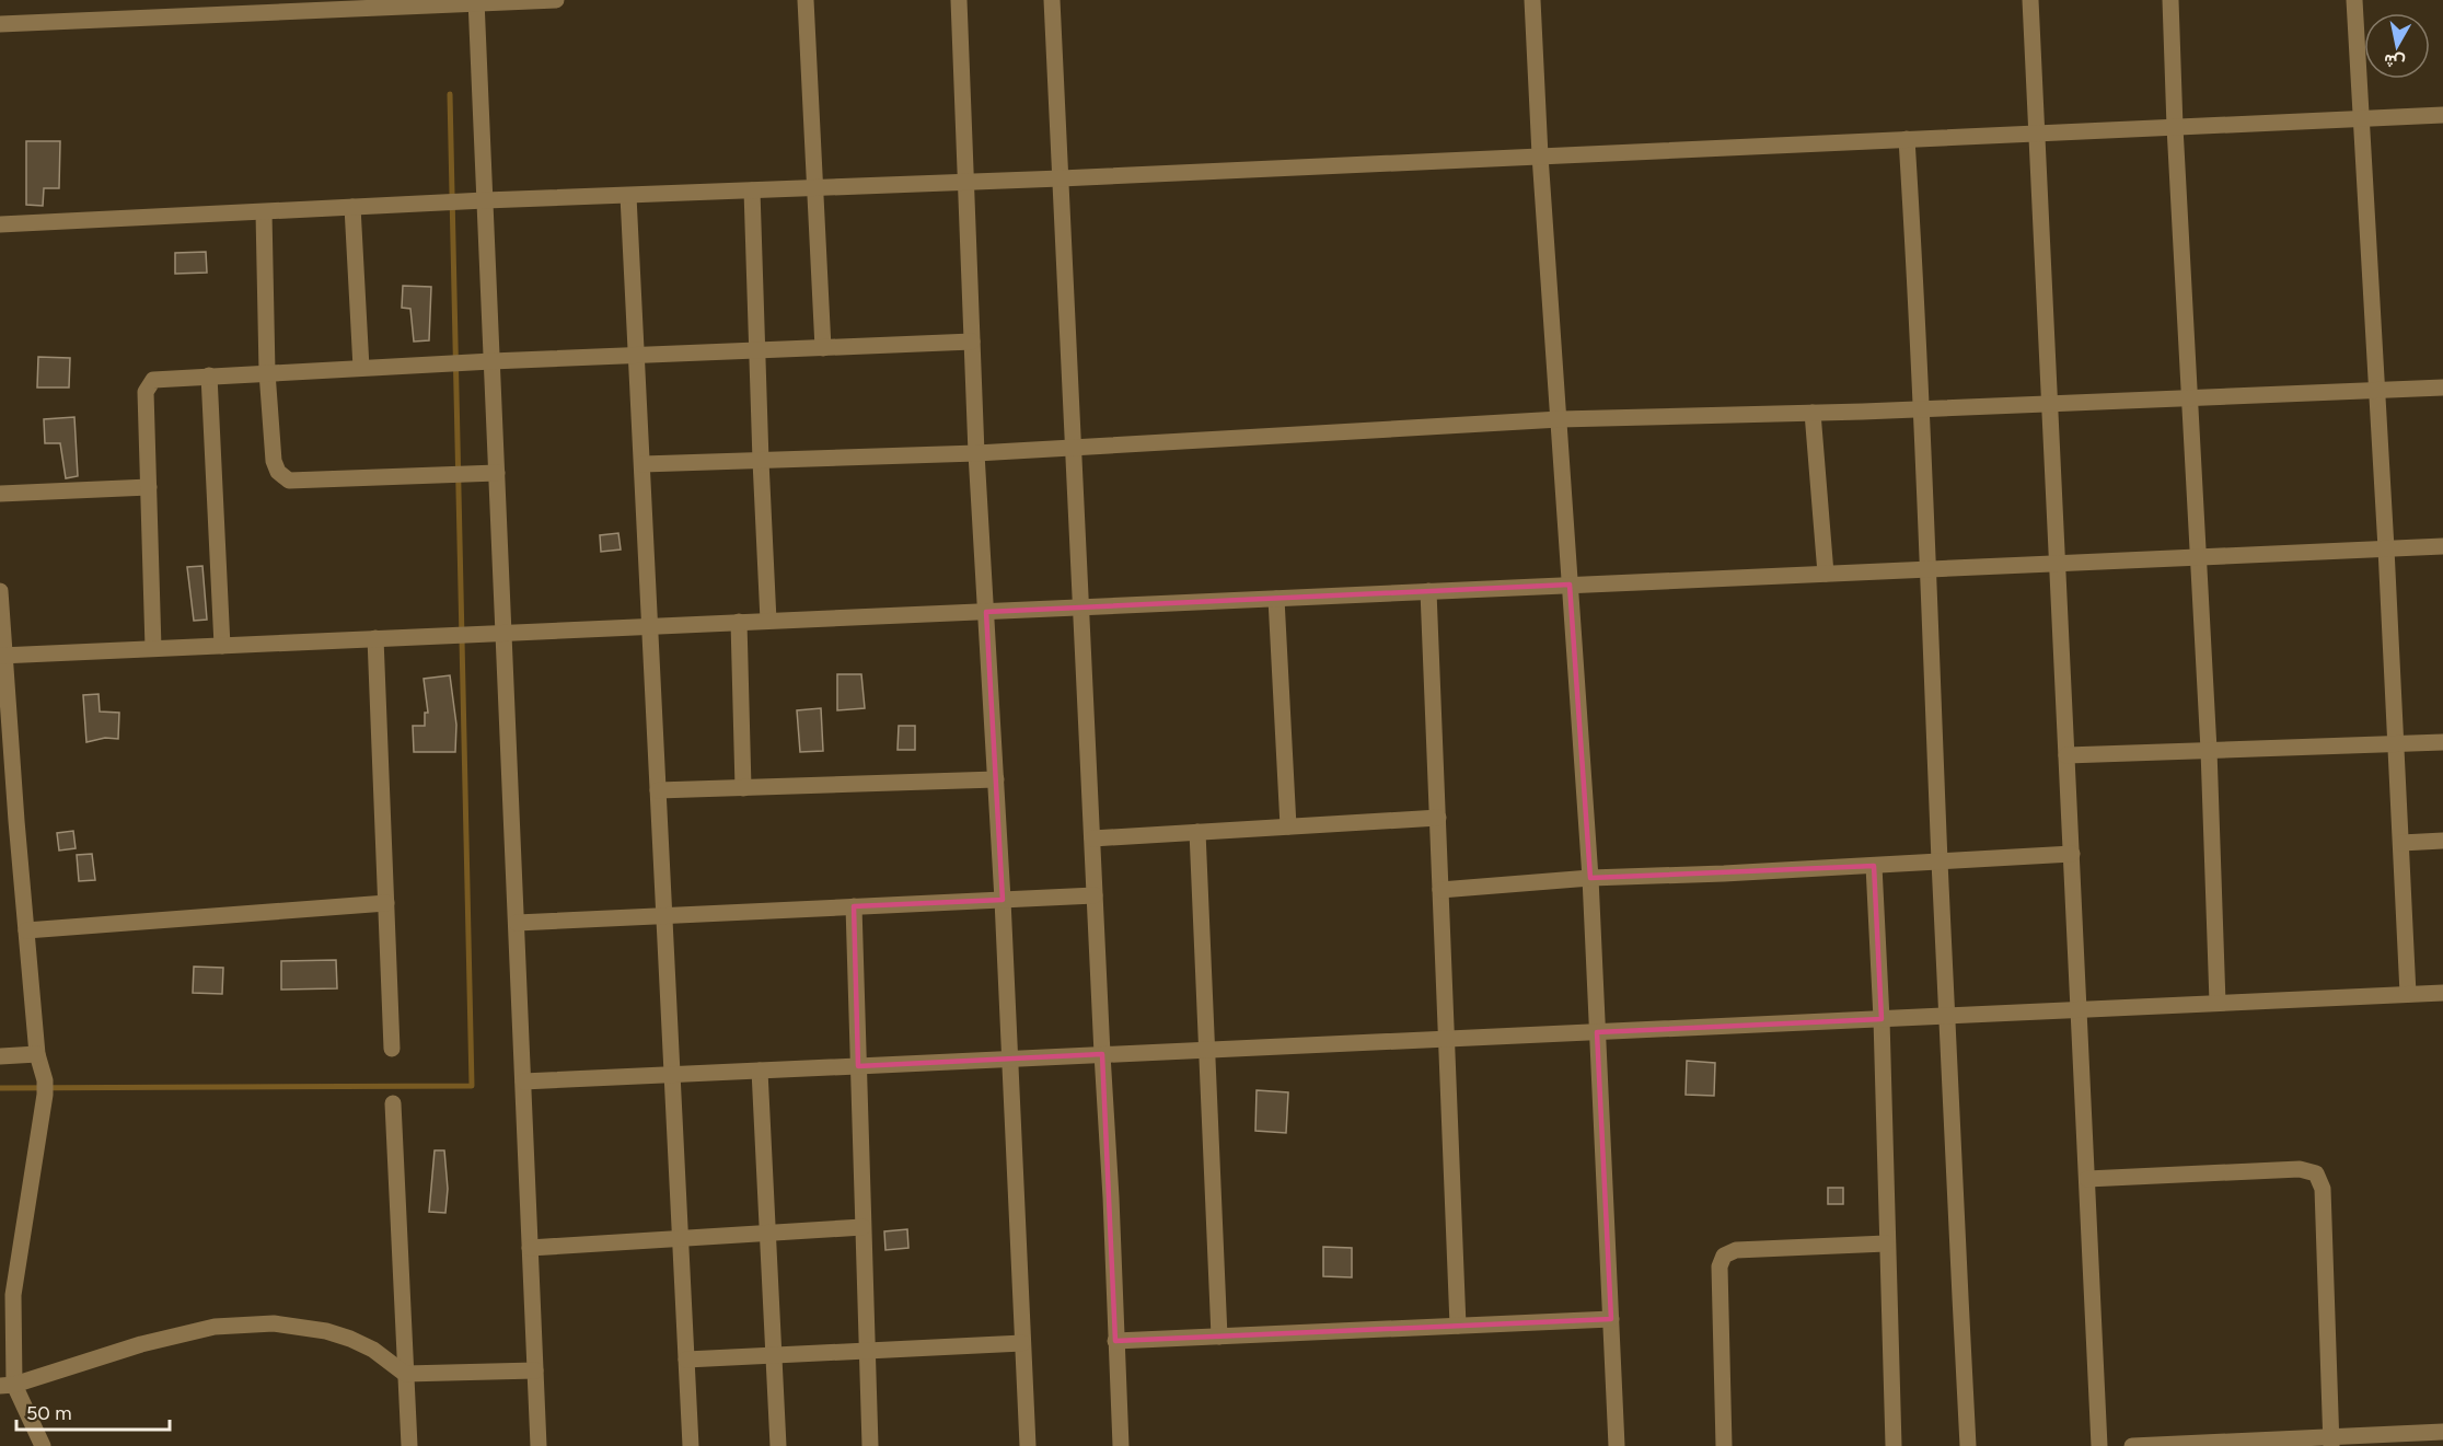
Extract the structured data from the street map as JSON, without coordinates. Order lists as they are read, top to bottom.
{
  "scale_bar": "50 m",
  "north": "bottom"
}
